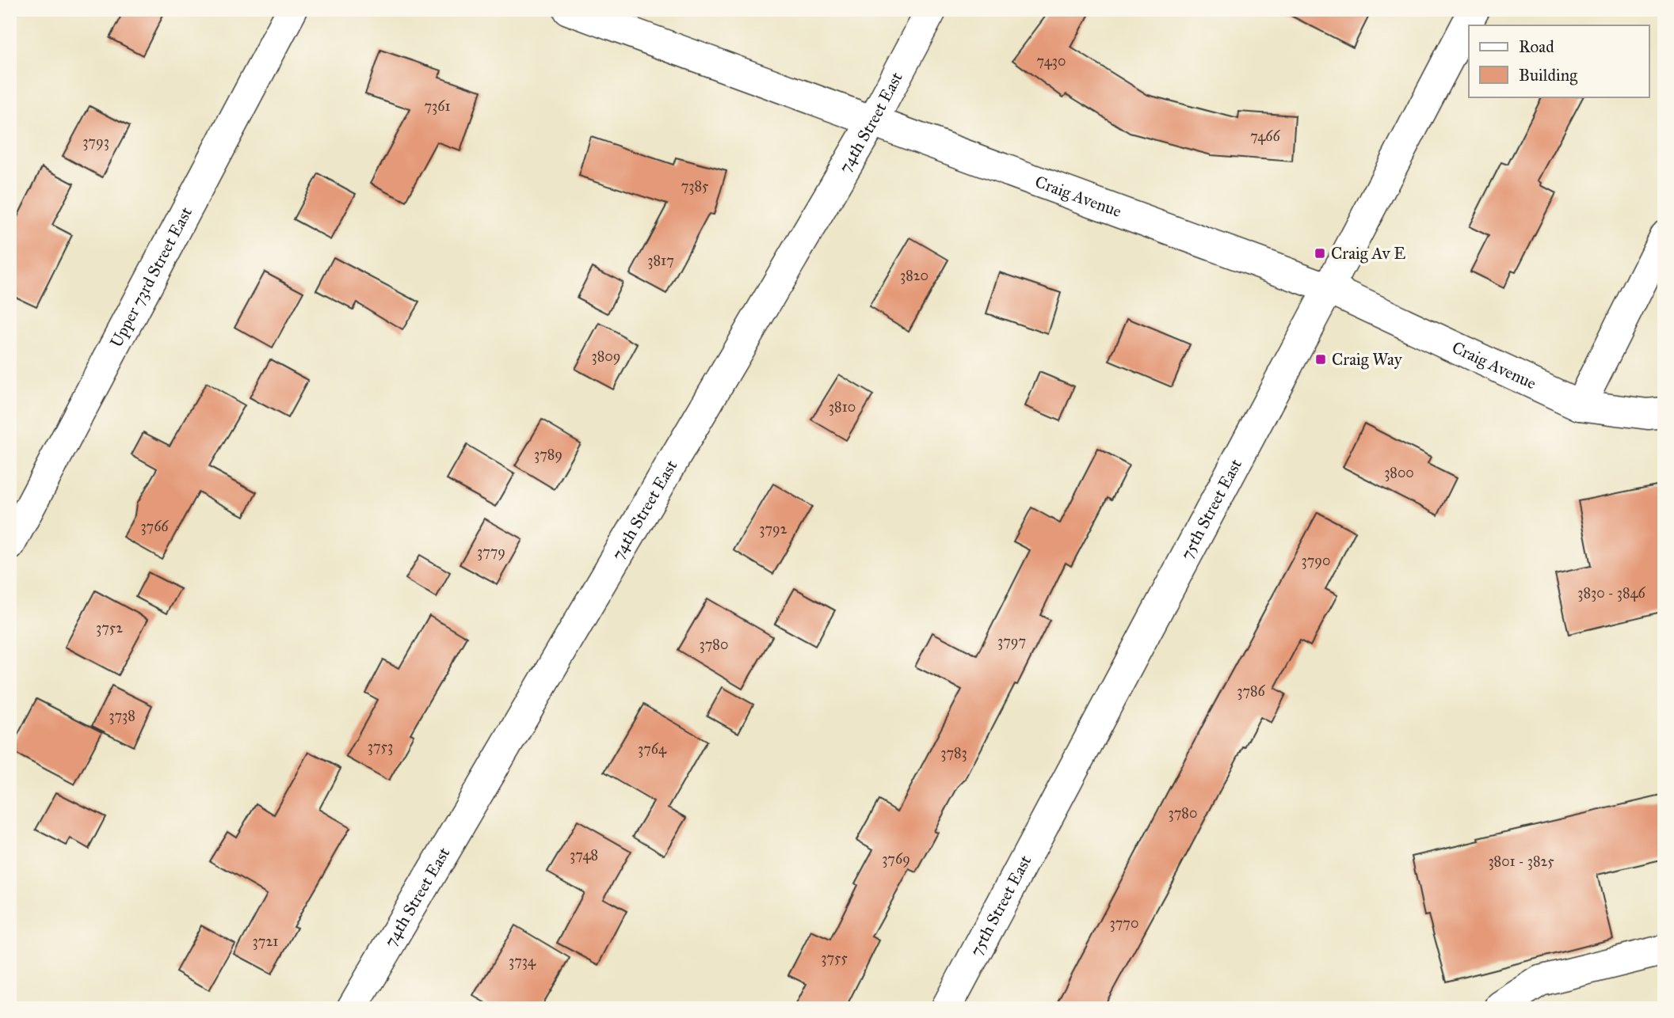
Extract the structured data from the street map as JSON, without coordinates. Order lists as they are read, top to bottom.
{
  "streets": {
    "street": [
      "74th Street East",
      "Craig Avenue",
      "Upper 73rd Street East",
      "75th Street East"
    ]
  },
  "crossings": [
    ["74th Street East", "Craig Avenue"],
    ["Craig Avenue", "75th Street East"]
  ],
  "places": {
    "transit": ["Craig Av E", "Craig Way"]
  },
  "house_numbers": [
    "7430",
    "7361",
    "7466",
    "3793",
    "7385",
    "3817",
    "3820",
    "3809",
    "3810",
    "3789",
    "3800",
    "3766",
    "3792",
    "3779",
    "3790",
    "3830 - 3846",
    "3752",
    "3797",
    "3780",
    "3786",
    "3738",
    "3753",
    "3764",
    "3783",
    "3780",
    "3748",
    "3769",
    "3801 - 3825",
    "3770",
    "3721",
    "3755",
    "3734"
  ],
  "legend": ["Road", "Building"]
}
